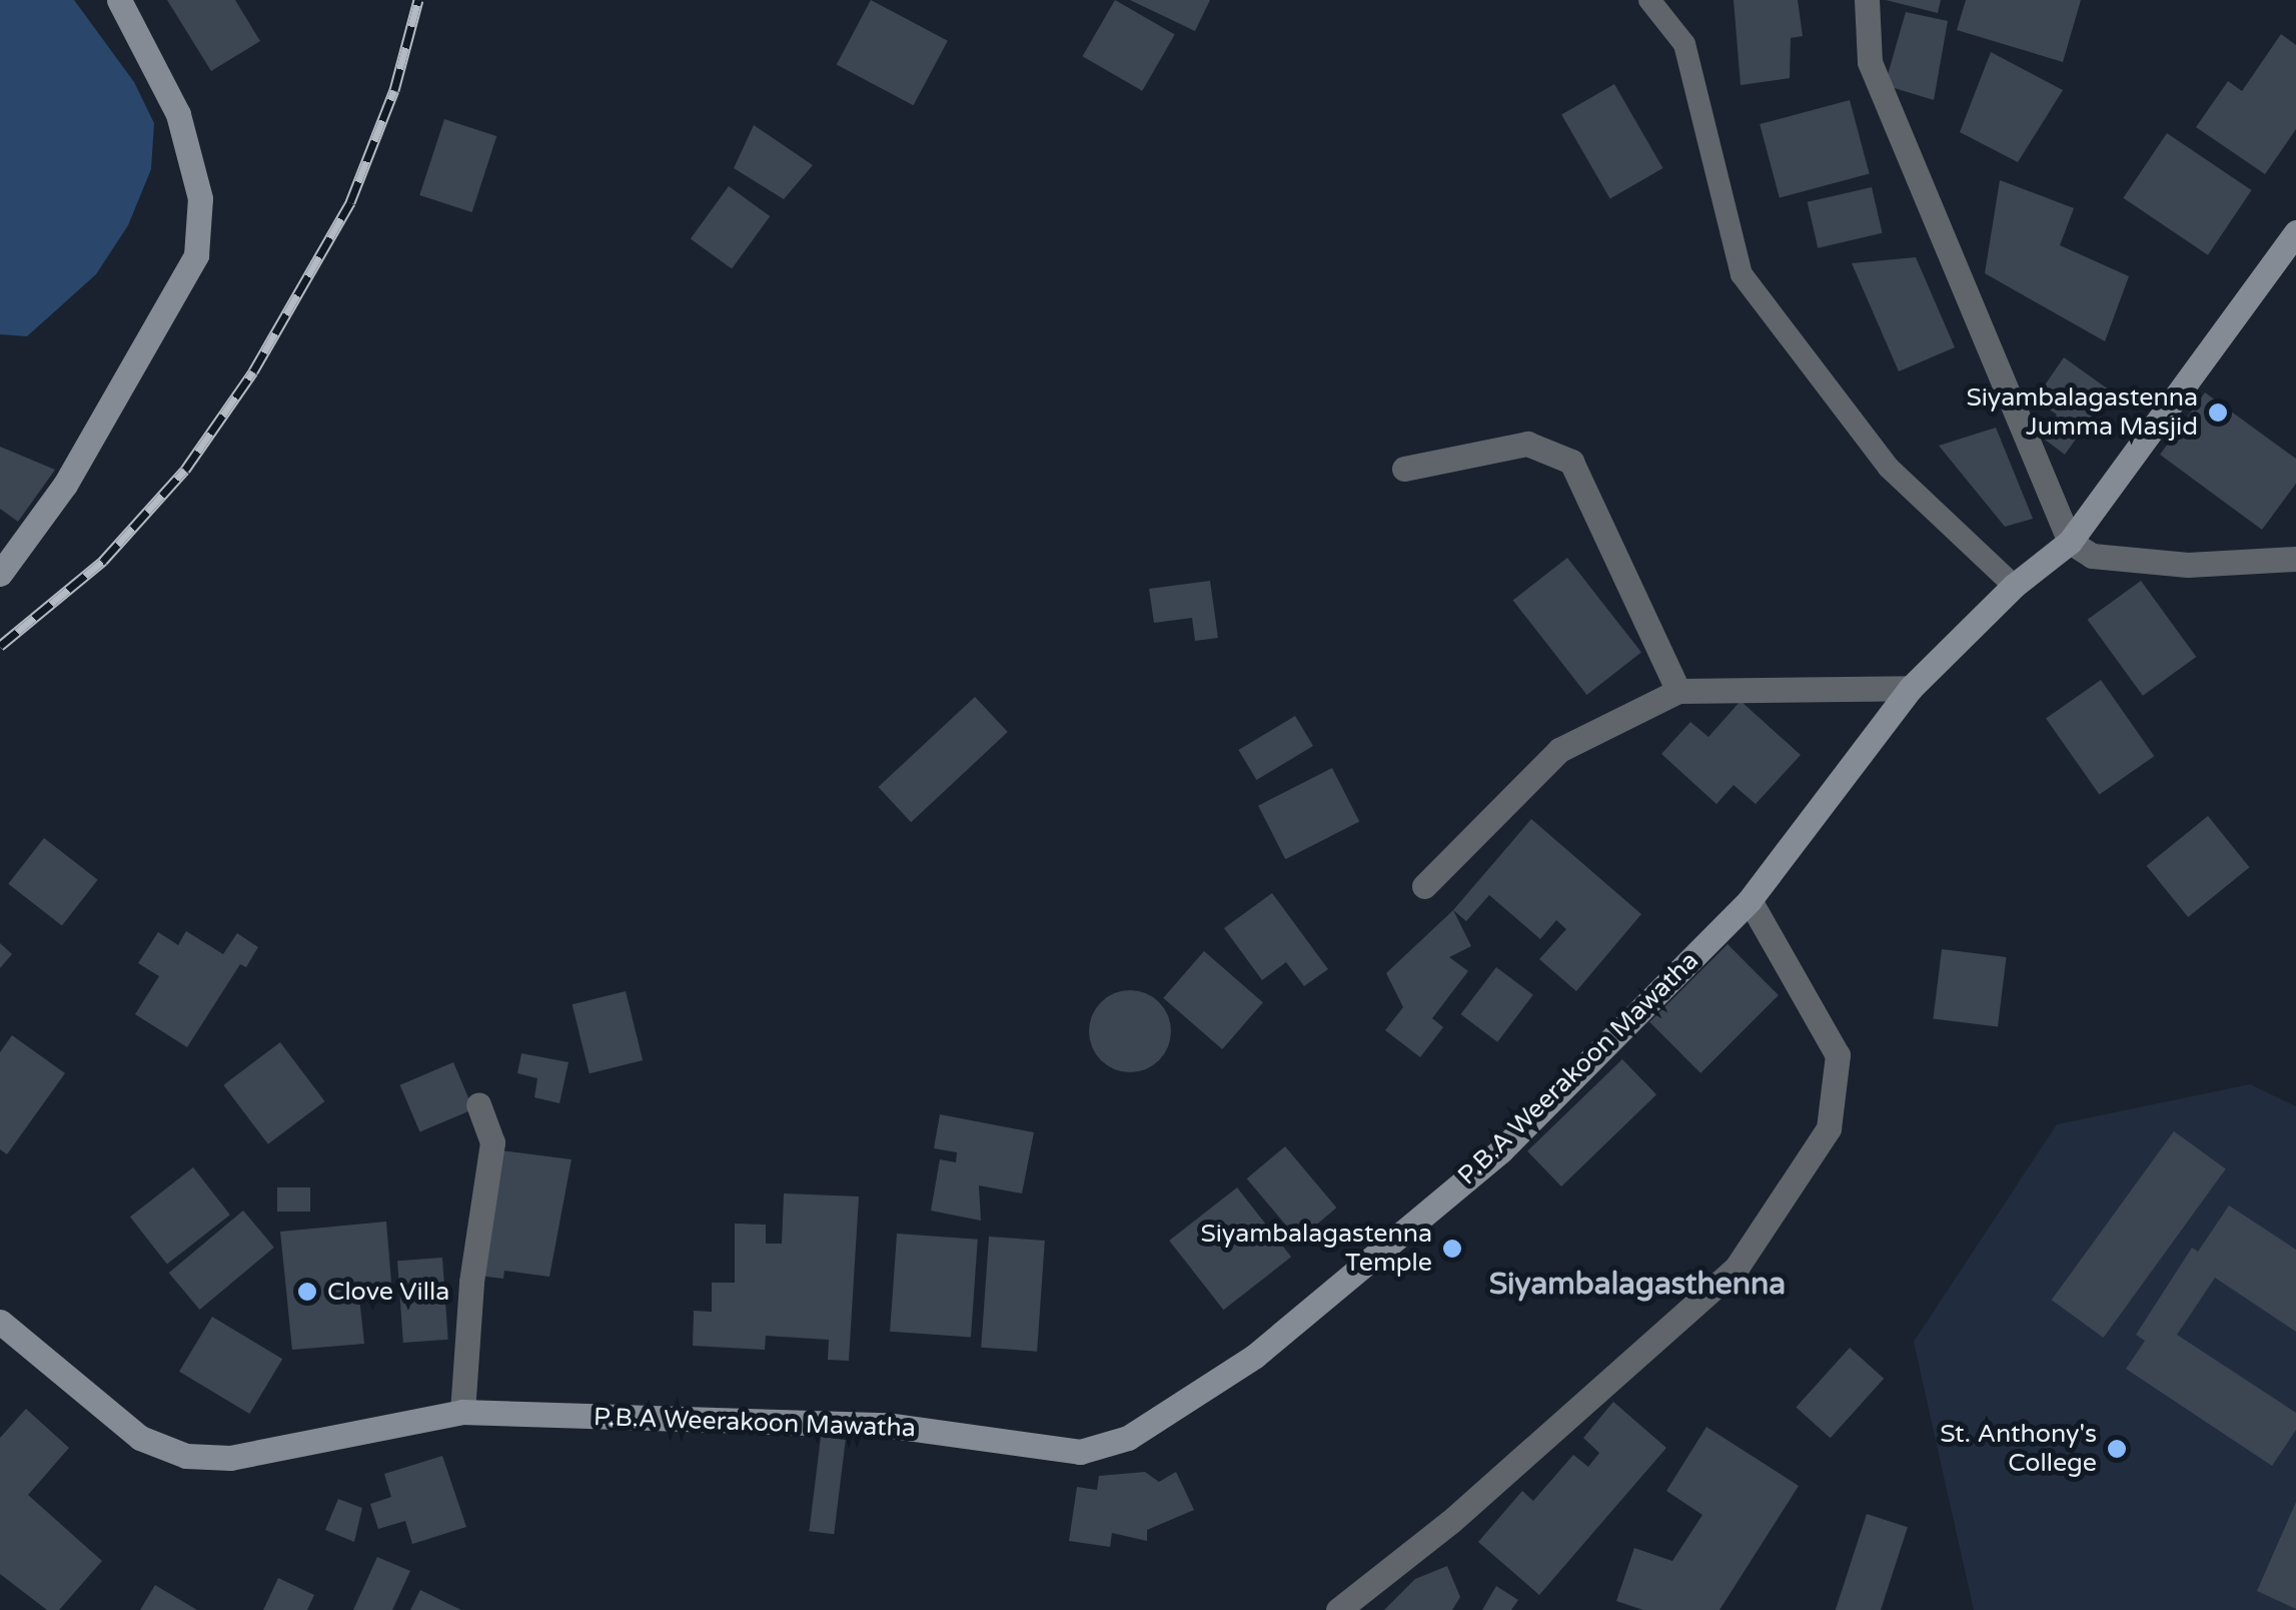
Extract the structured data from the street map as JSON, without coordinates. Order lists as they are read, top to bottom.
{
  "streets": {
    "street": ["P.B.A Weerakoon Mawatha"]
  },
  "districts": ["Siyambalagasthenna"],
  "places": [
    "Siyambalagastenna Jumma Masjid",
    "Siyambalagastenna Temple",
    "Clove Villa",
    "St. Anthony's College"
  ]
}
